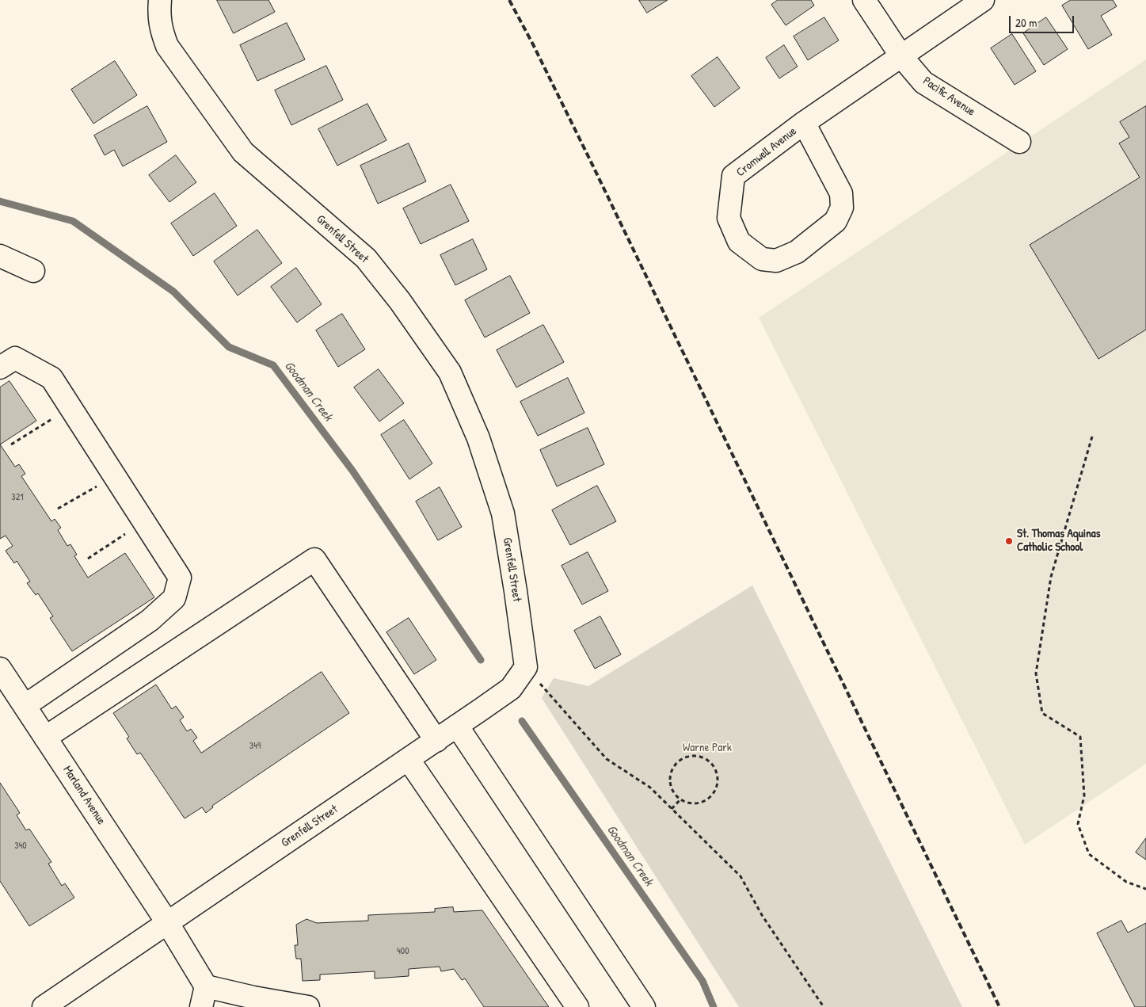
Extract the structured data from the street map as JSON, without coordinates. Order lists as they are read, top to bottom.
{
  "streets": {
    "street": [
      "Pacific Avenue",
      "Cromwell Avenue",
      "Grenfell Street",
      "Marland Avenue"
    ]
  },
  "crossings": [
    ["Pacific Avenue", "Cromwell Avenue"],
    ["Grenfell Street", "Marland Avenue"]
  ],
  "water": ["Goodman Creek"],
  "parks": ["Warne Park"],
  "places": ["St. Thomas Aquinas Catholic School"],
  "house_numbers": [
    "321",
    "349",
    "340",
    "400"
  ],
  "scale_bar": "20 m"
}
